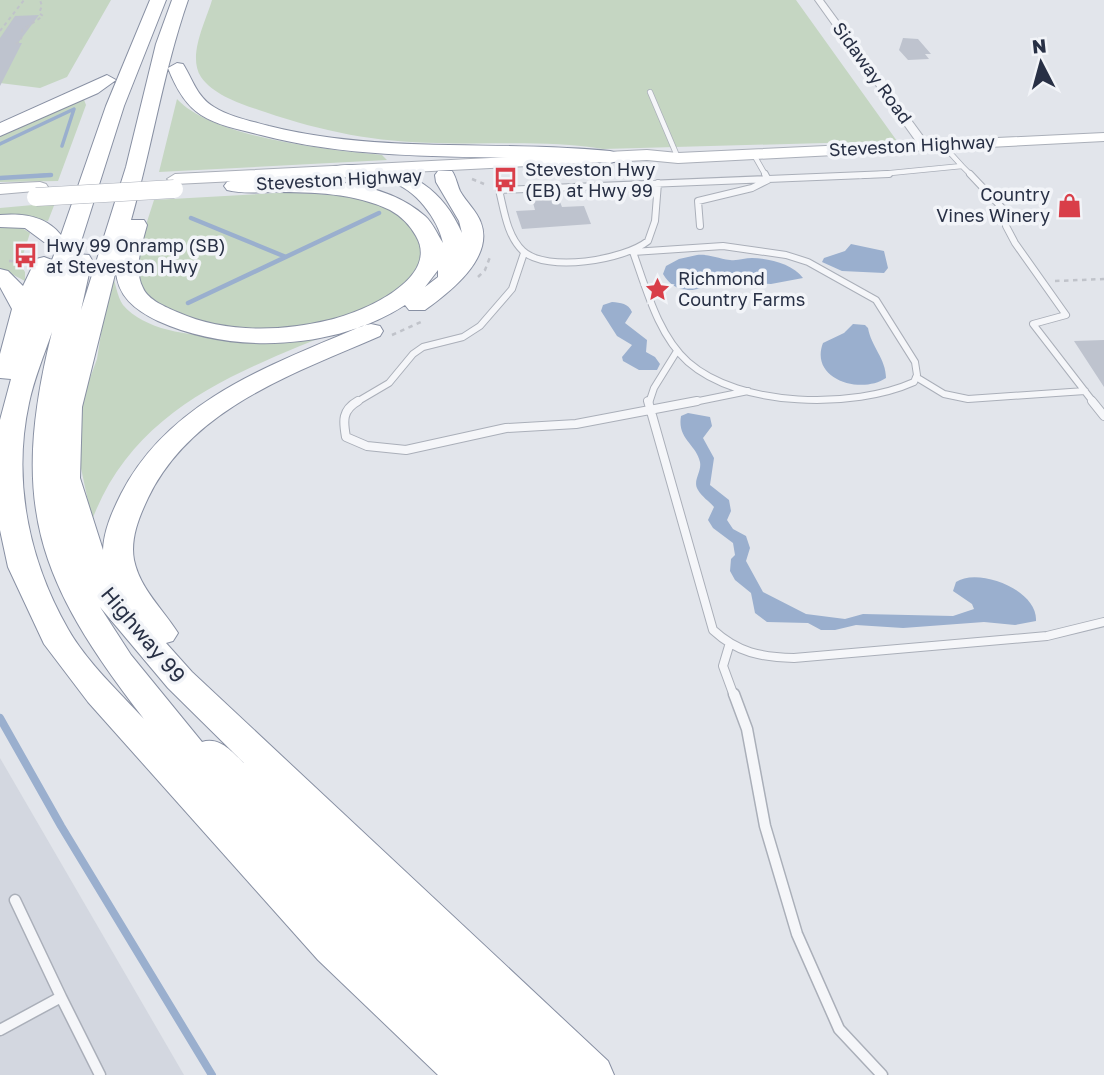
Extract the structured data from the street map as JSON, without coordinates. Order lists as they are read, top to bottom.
{
  "streets": {
    "highway": ["Highway 99"],
    "main road": ["Steveston Highway"],
    "street": ["Sidaway Road"]
  },
  "crossings": [
    ["Sidaway Road", "Steveston Highway"]
  ],
  "places": {
    "bus stop": ["Steveston Hwy (EB) at Hwy 99", "Hwy 99 Onramp (SB) at Steveston Hwy"],
    "shop": ["Country Vines Winery"],
    "place": ["Richmond Country Farms"]
  },
  "north": "top"
}
